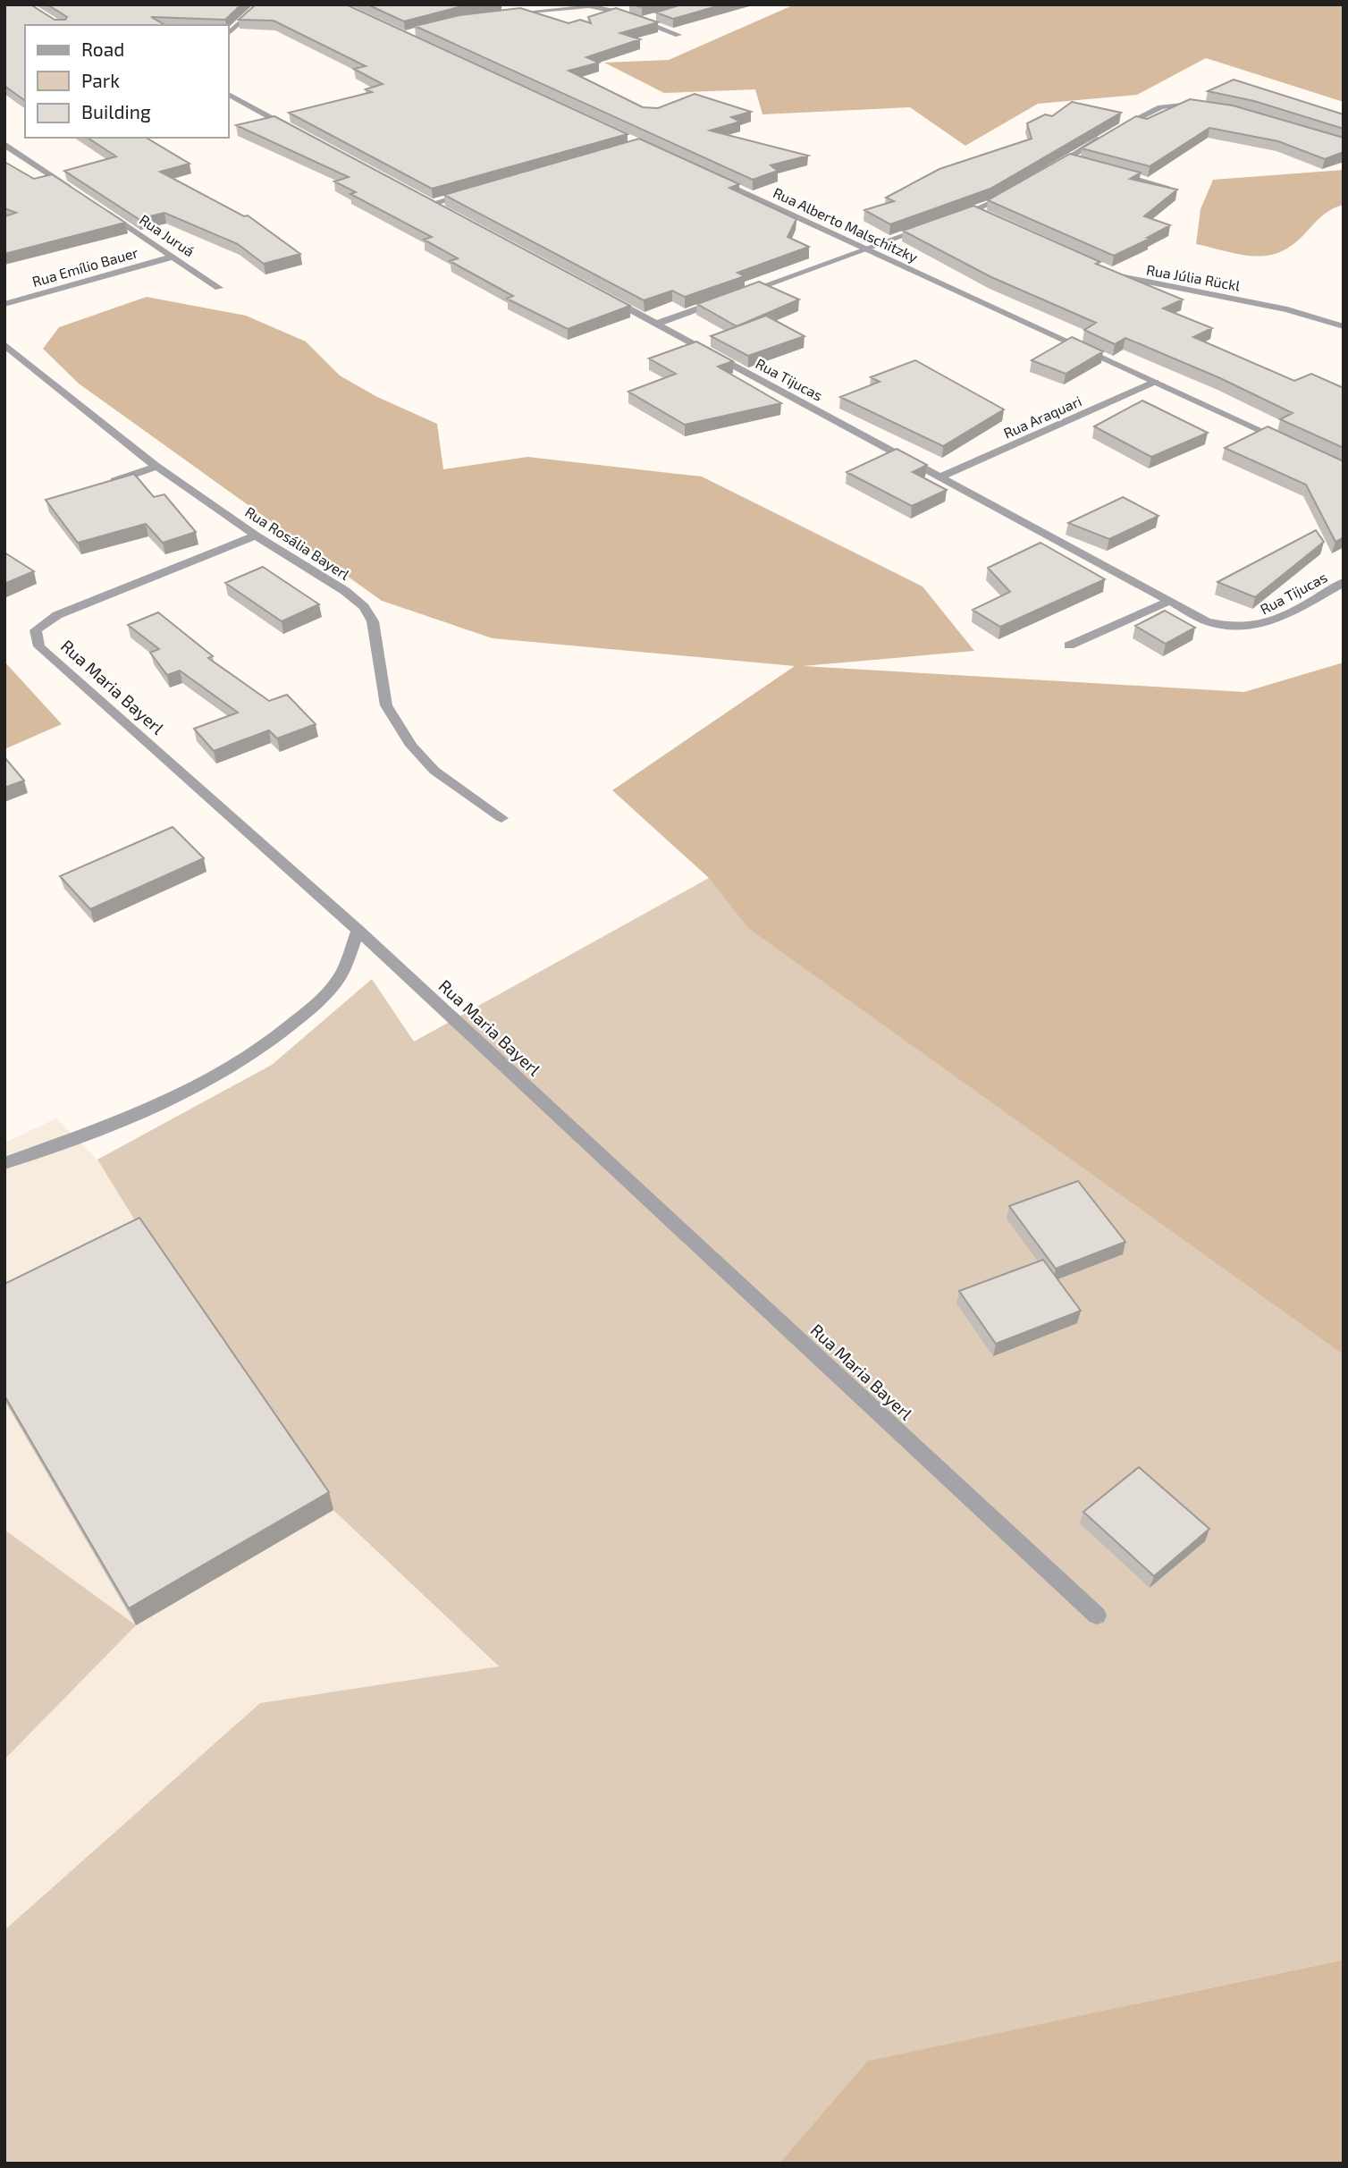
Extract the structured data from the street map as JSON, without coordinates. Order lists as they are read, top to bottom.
{
  "streets": {
    "street": [
      "Rua Alberto Malschitzky",
      "Rua Juruá",
      "Rua Emílio Bauer",
      "Rua Júlia Rückl",
      "Rua Tijucas",
      "Rua Araquari",
      "Rua Rosália Bayerl",
      "Rua Maria Bayerl"
    ]
  },
  "crossings": [
    ["Rua Alberto Malschitzky", "Rua Araquari"],
    ["Rua Juruá", "Rua Emílio Bauer"],
    ["Rua Tijucas", "Rua Araquari"],
    ["Rua Rosália Bayerl", "Rua Maria Bayerl"]
  ],
  "legend": ["Road", "Park", "Building"]
}
